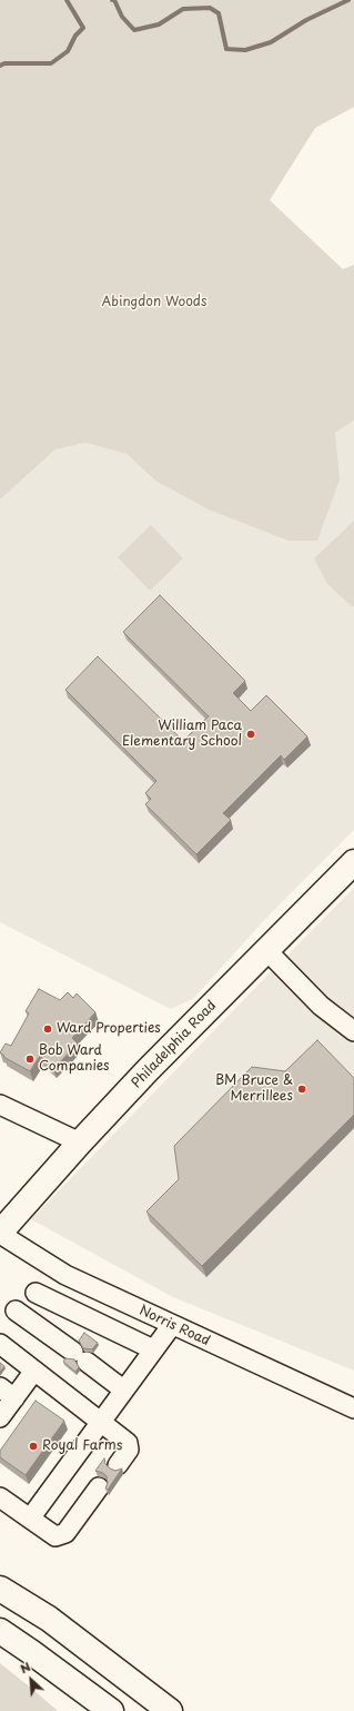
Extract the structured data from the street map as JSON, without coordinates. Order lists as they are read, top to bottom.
{
  "streets": {
    "main road": ["Philadelphia Road"],
    "street": ["Norris Road"]
  },
  "crossings": [
    ["Philadelphia Road", "Norris Road"]
  ],
  "parks": ["Abingdon Woods"],
  "places": [
    "William Paca Elementary School",
    "Ward Properties",
    "Bob Ward Companies",
    "BM Bruce & Merrillees",
    "Royal Farms"
  ],
  "north": "top left"
}
